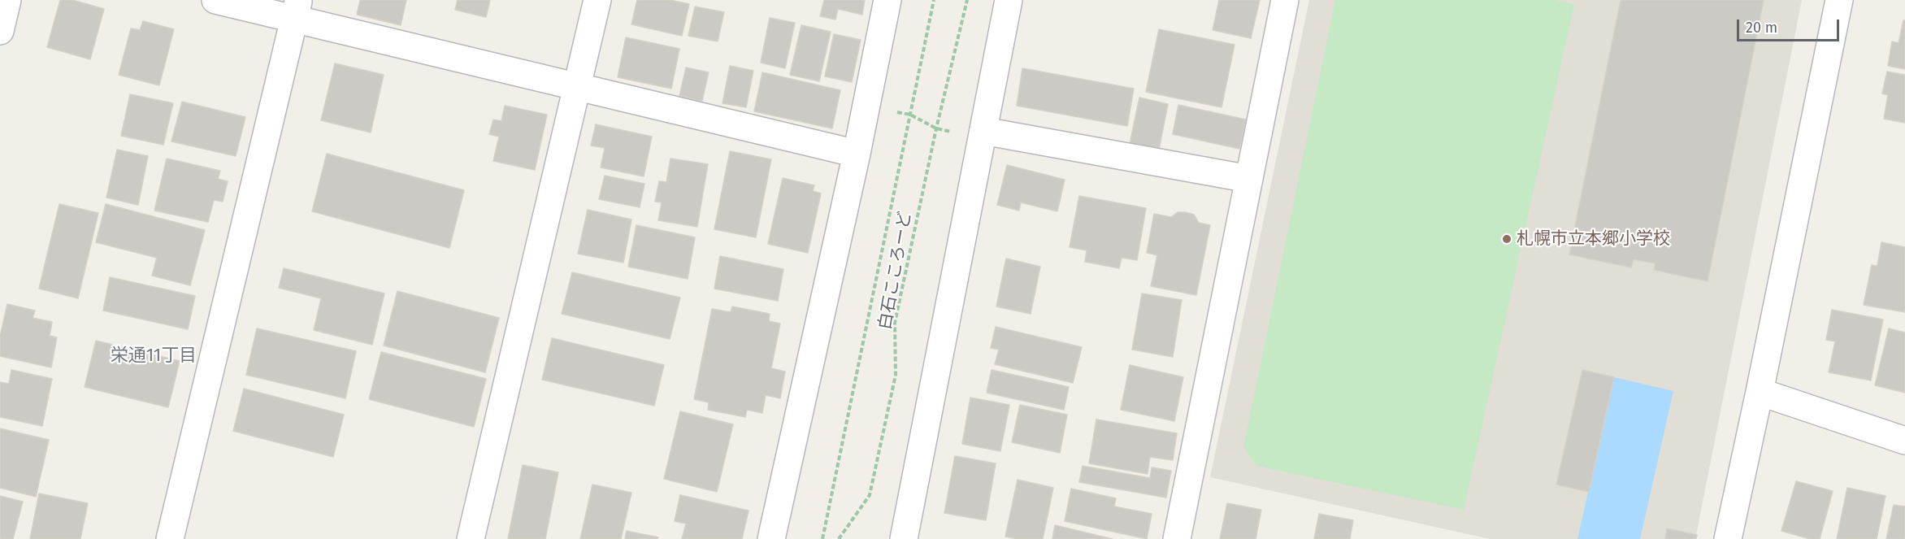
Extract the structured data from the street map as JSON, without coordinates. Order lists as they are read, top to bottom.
{
  "streets": {
    "path": ["白石こころーど"]
  },
  "districts": ["栄通11丁目"],
  "places": ["札幌市立本郷小学校"],
  "scale_bar": "20 m"
}
